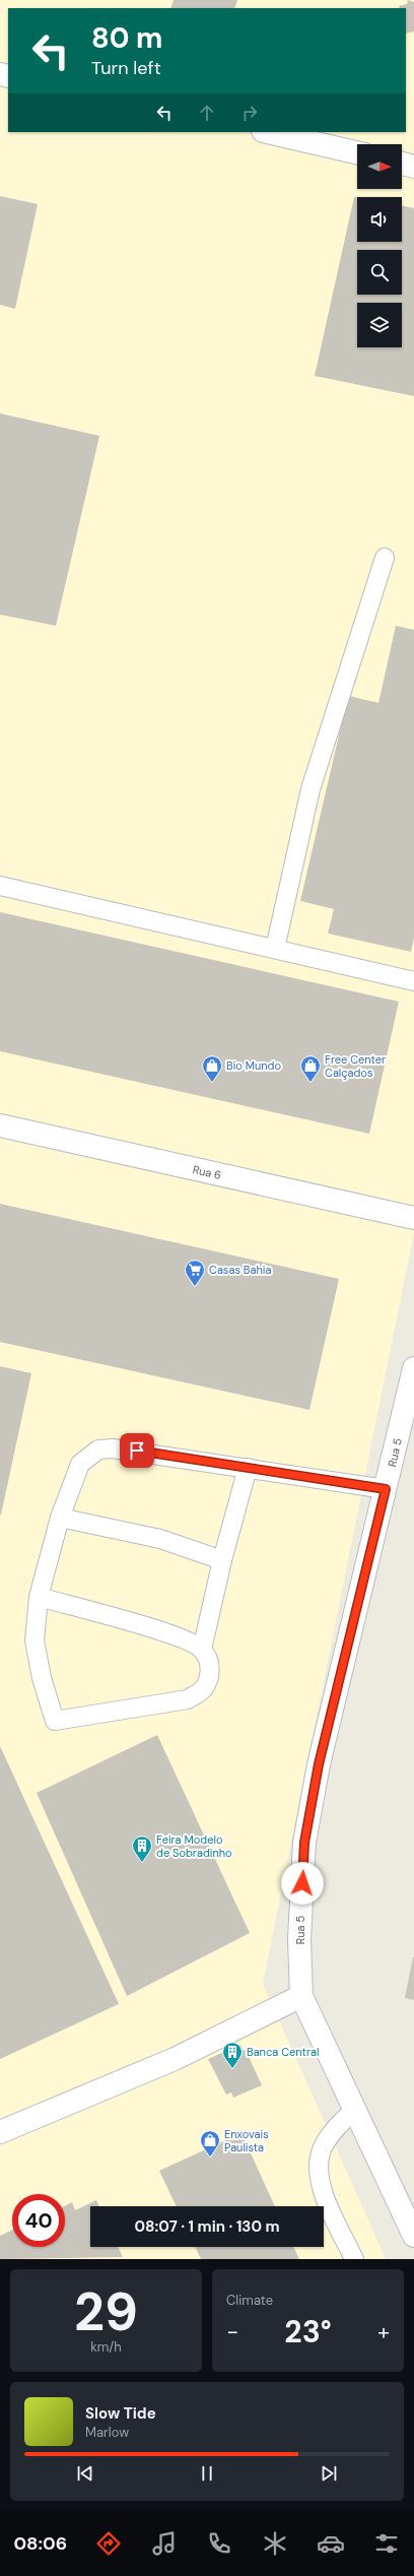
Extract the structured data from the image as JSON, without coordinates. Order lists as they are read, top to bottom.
{
  "streets": {
    "street": ["Rua 6", "Rua 5"]
  },
  "places": {
    "shop": ["Bio Mundo", "Free Center Calçados", "Enxovais Paulista"],
    "supermarket": ["Casas Bahia"],
    "building": ["Feira Modelo de Sobradinho", "Banca Central"]
  },
  "north": "right",
  "page": {
    "turn": ["80 m", "Turn left"],
    "limit": "40",
    "trip": "08:07 · 1 min · 130 m",
    "tile": [
      ["29", "km/h"],
      "Climate"
    ],
    "heat": ["−", "23°", "+"],
    "song": ["Slow Tide", "Marlow"],
    "tabs": "08:06"
  }
}
